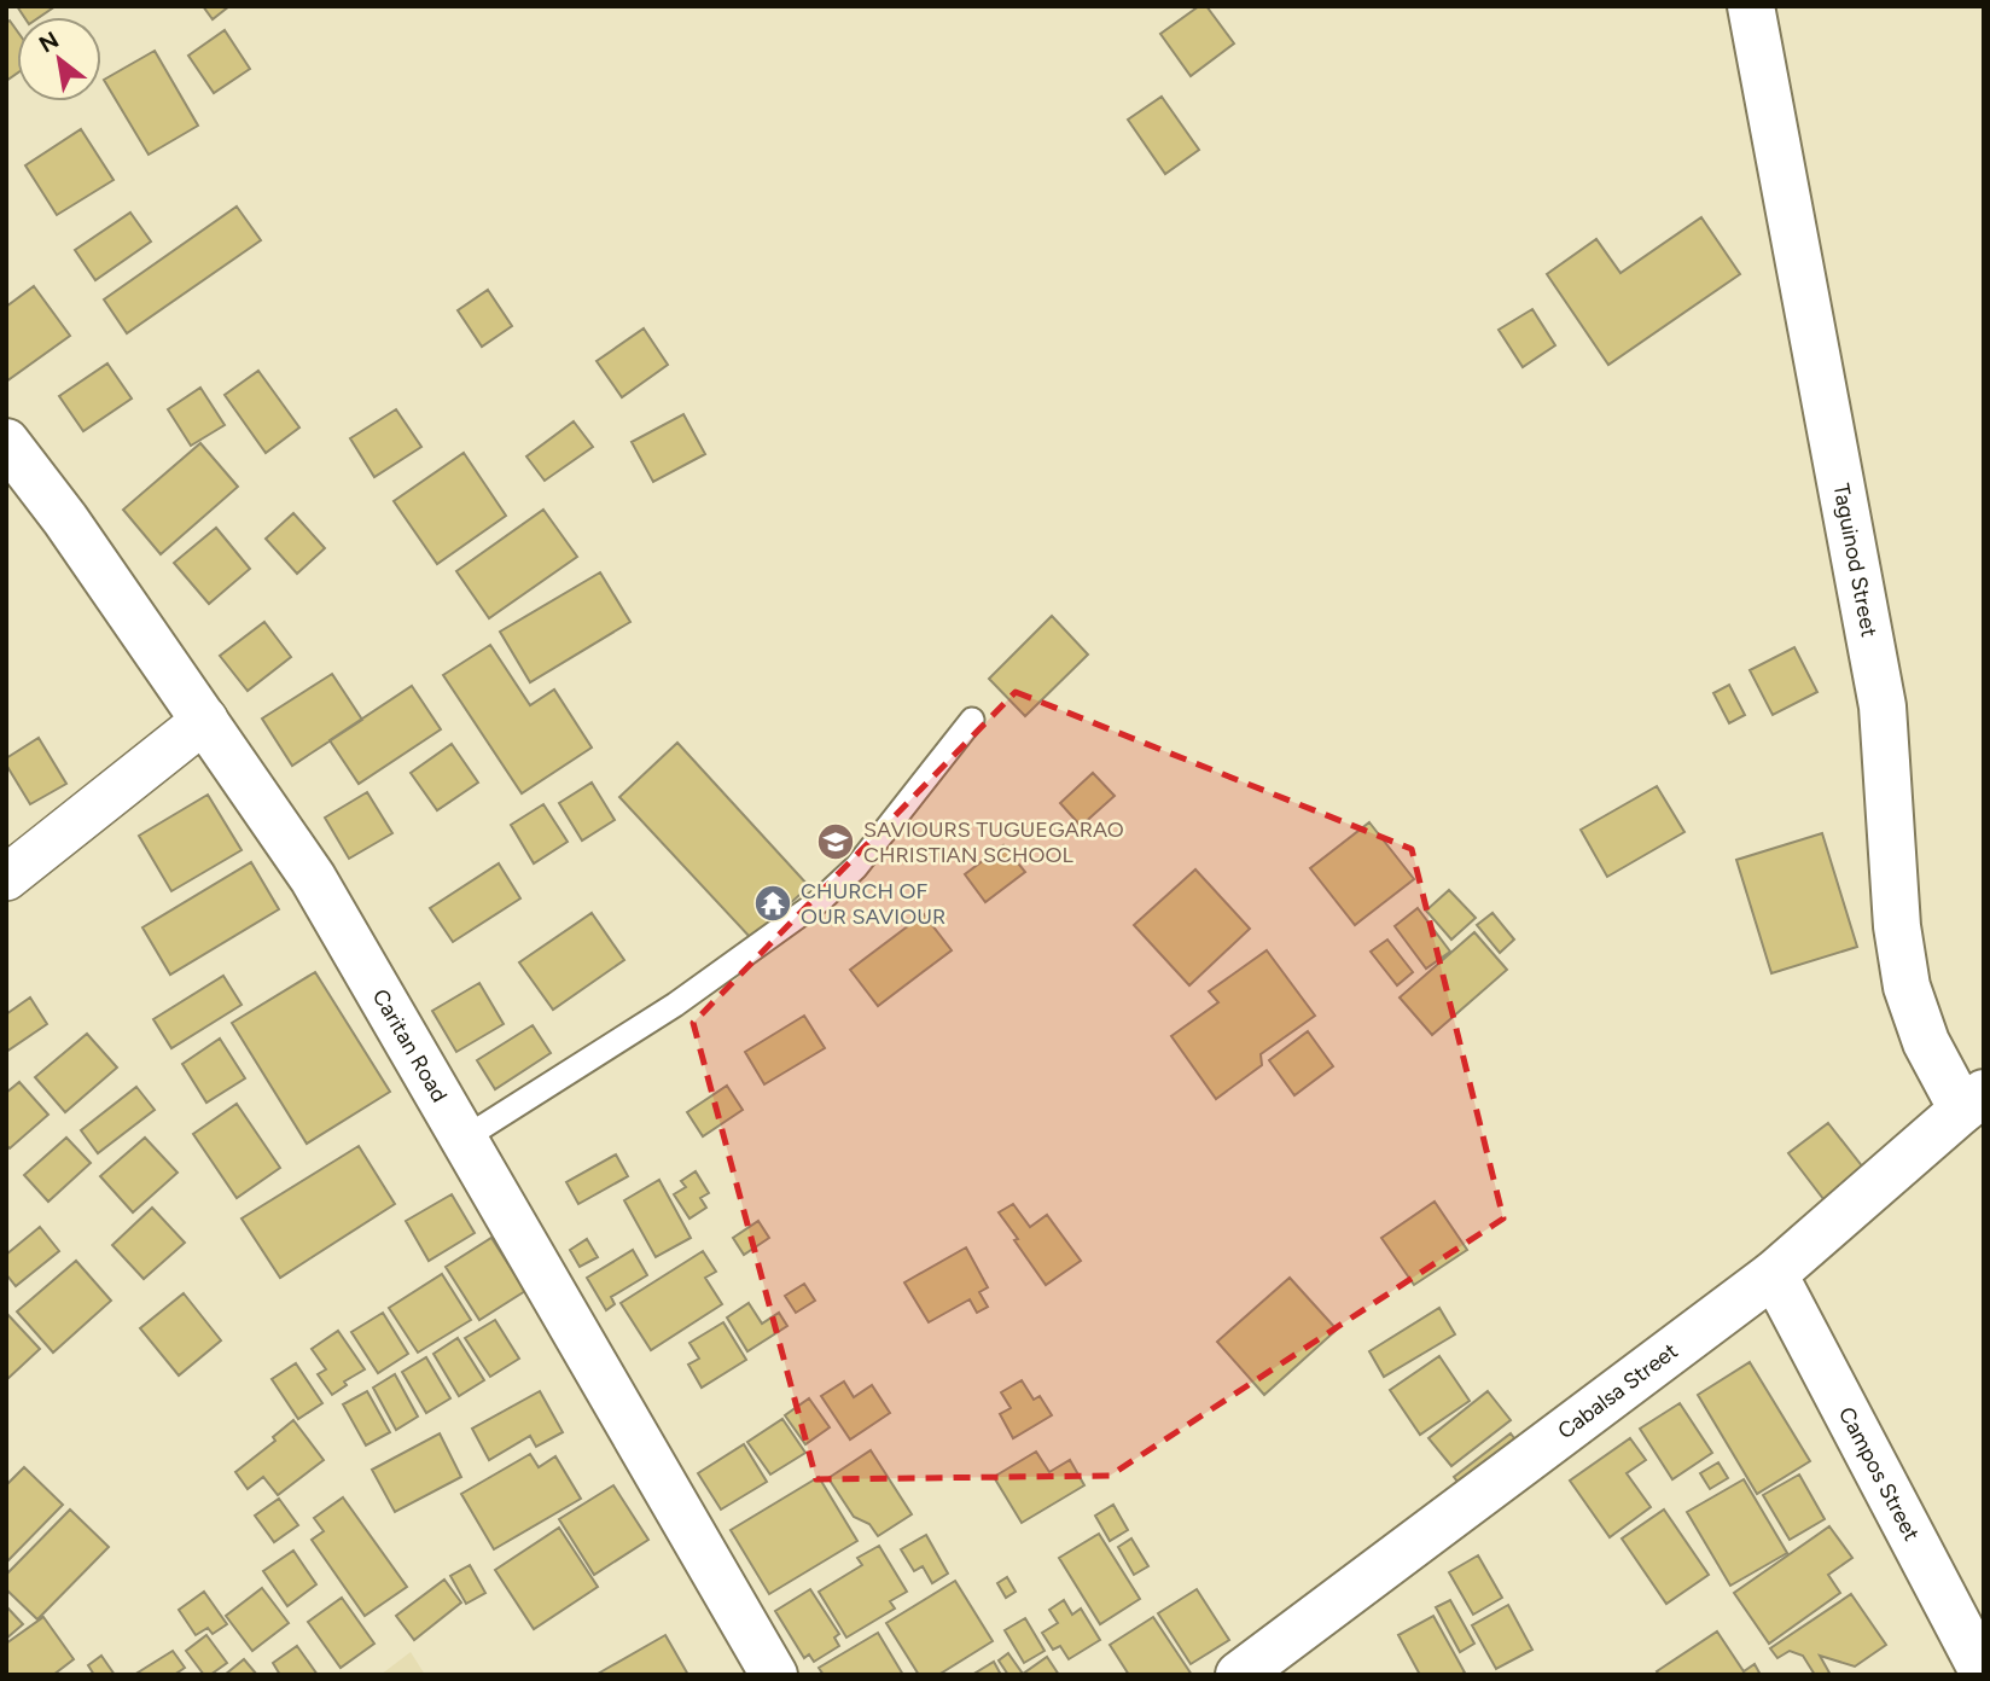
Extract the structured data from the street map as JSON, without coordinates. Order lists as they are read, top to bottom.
{
  "streets": {
    "street": [
      "Taguinod Street",
      "Caritan Road",
      "Cabalsa Street",
      "Campos Street"
    ]
  },
  "crossings": [
    ["Taguinod Street", "Cabalsa Street"],
    ["Cabalsa Street", "Campos Street"]
  ],
  "places": {
    "school or university": ["SAVIOURS TUGUEGARAO CHRISTIAN SCHOOL"],
    "temple": ["CHURCH OF OUR SAVIOUR"]
  },
  "north": "top left"
}
